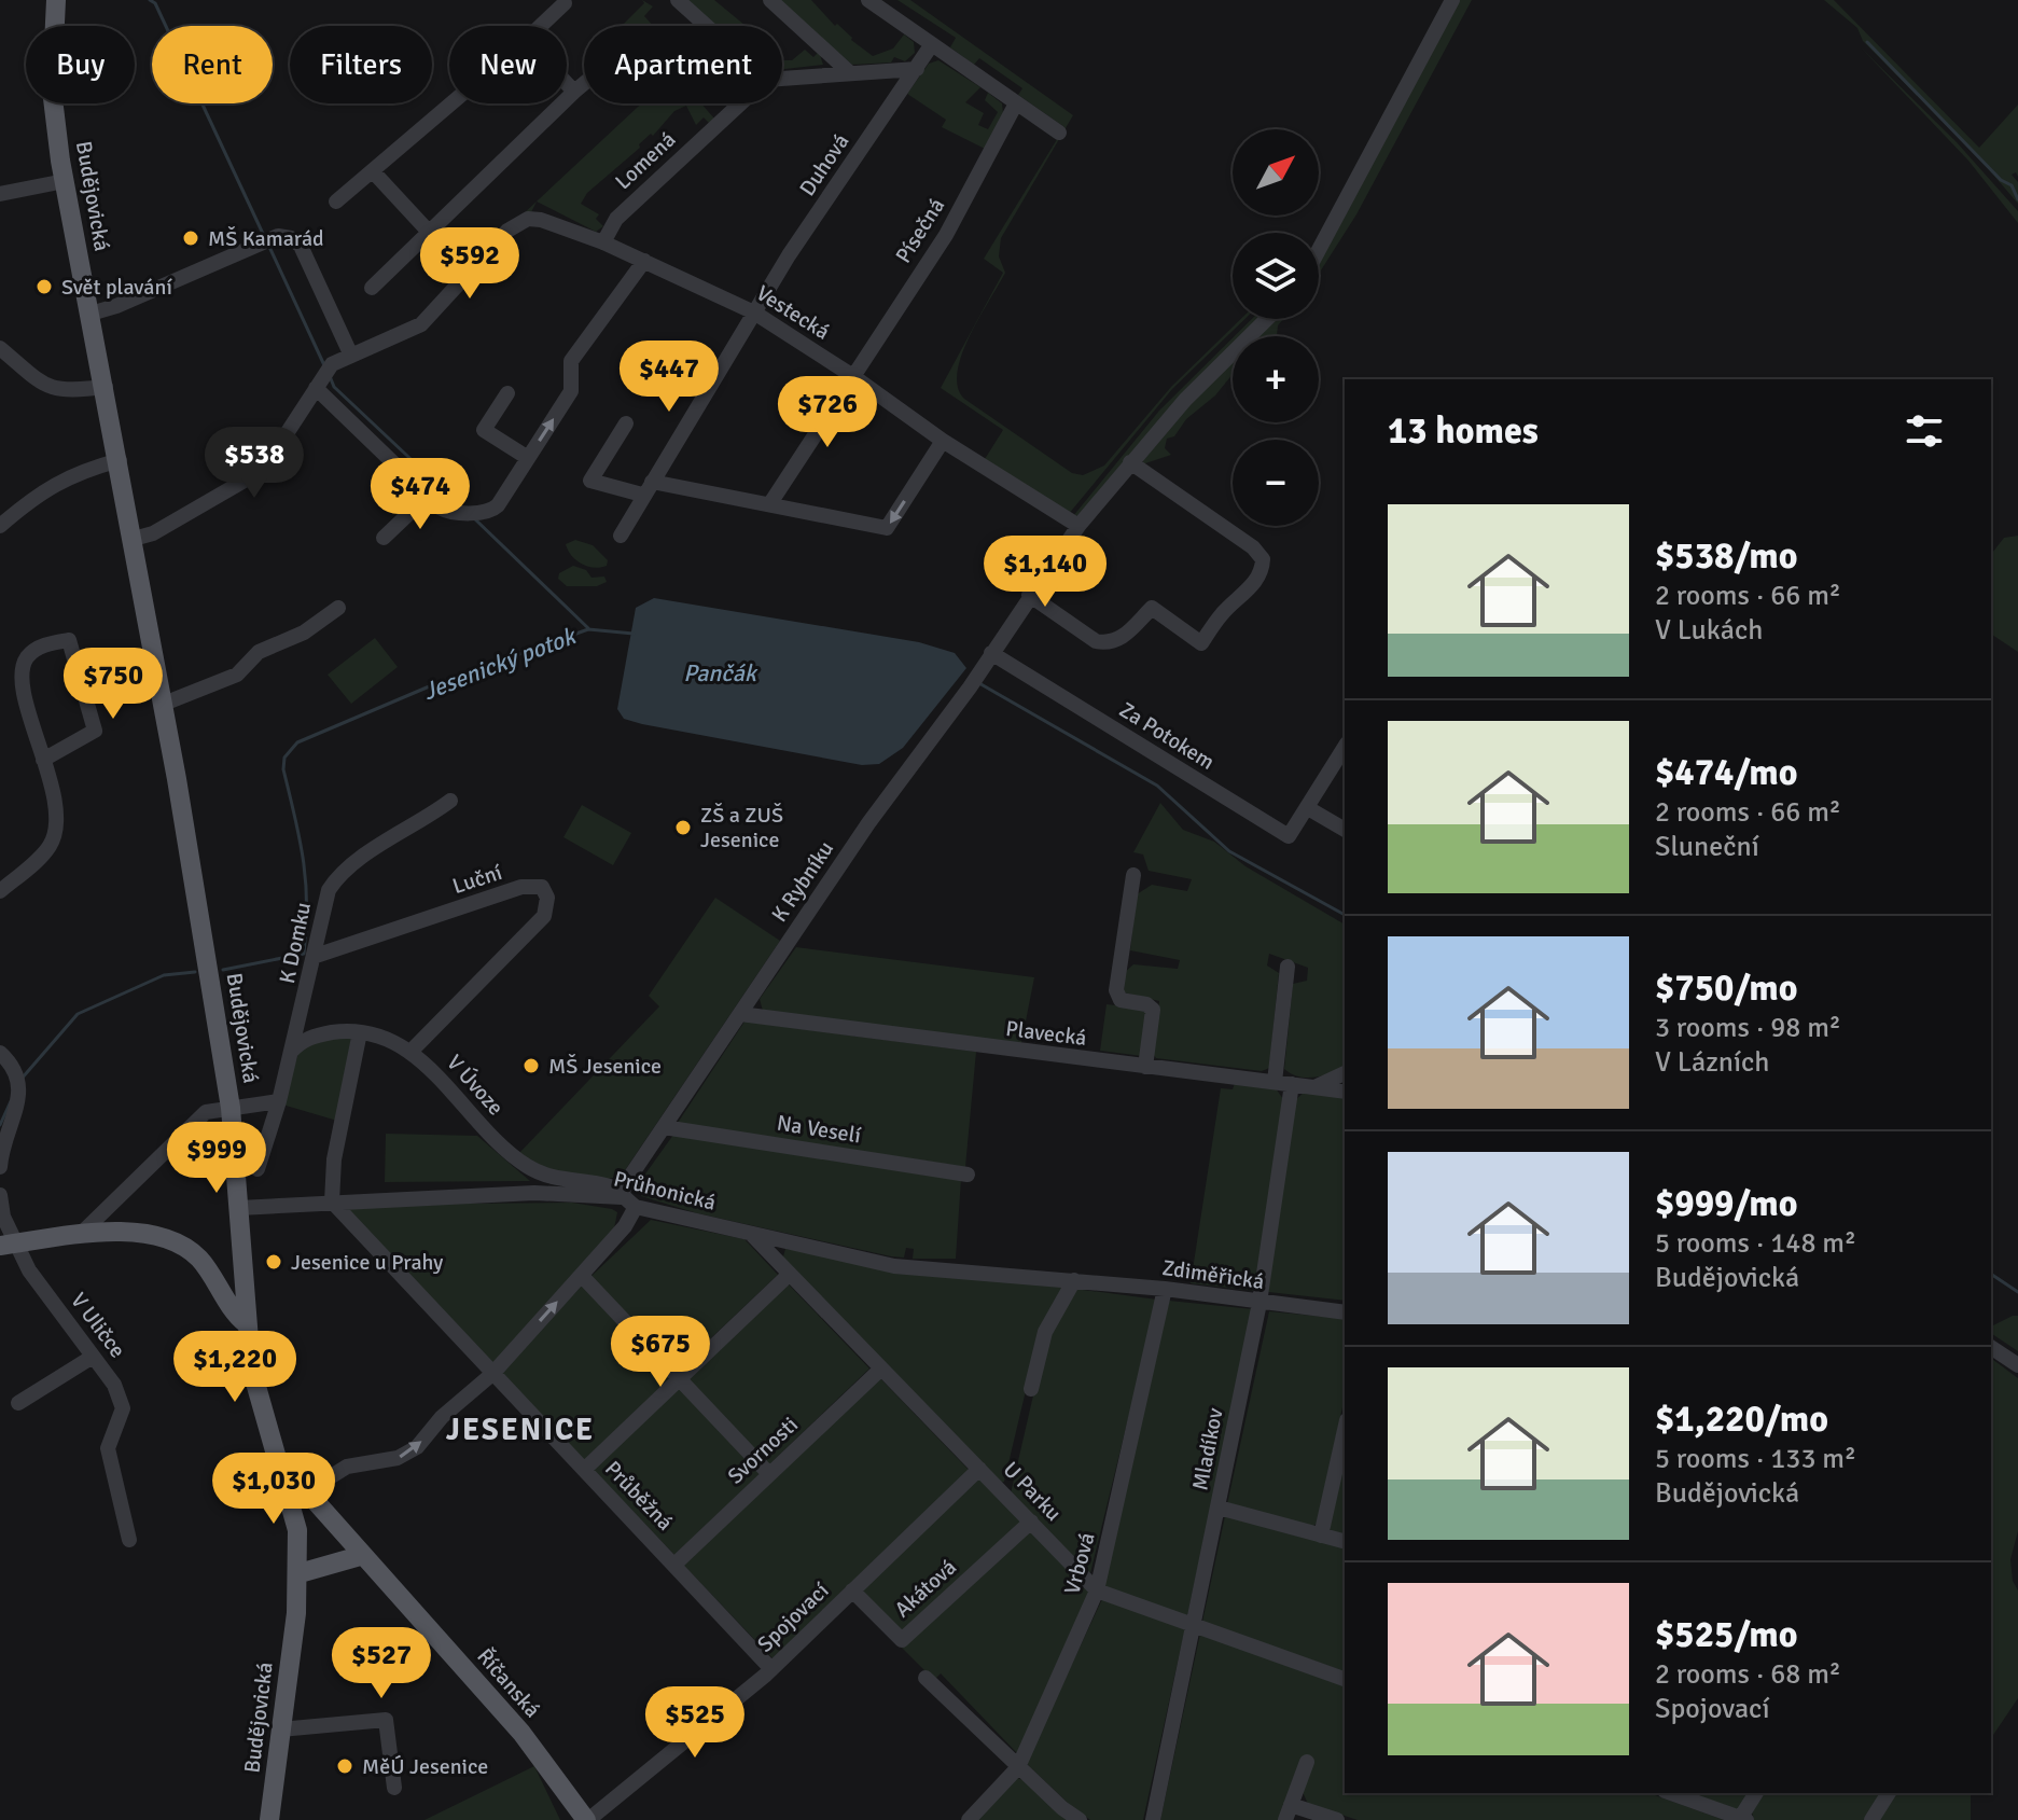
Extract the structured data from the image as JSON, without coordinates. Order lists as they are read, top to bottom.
{
  "streets": {
    "main road": ["Budějovická", "Říčanská"],
    "street": [
      "Lomená",
      "Duhová",
      "Písečná",
      "Vestecká",
      "Za Potokem",
      "Luční",
      "K Rybníku",
      "K Domku",
      "Plavecká",
      "V Úvoze",
      "Na Veselí",
      "Průhonická",
      "Zdiměřická",
      "V Uličce",
      "Mladíkov",
      "Svornosti",
      "U Parku",
      "Průběžná",
      "Vrbová",
      "Akátová",
      "Spojovací"
    ]
  },
  "crossings": [
    ["Lomená", "Vestecká"],
    ["Duhová", "Vestecká"],
    ["Budějovická", "Průhonická"],
    ["Budějovická", "Říčanská"],
    ["Písečná", "Vestecká"],
    ["Vestecká", "K Rybníku"],
    ["Za Potokem", "K Rybníku"],
    ["Luční", "K Domku"],
    ["Luční", "V Úvoze"],
    ["K Rybníku", "Plavecká"],
    ["K Rybníku", "V Úvoze"],
    ["K Rybníku", "Na Veselí"],
    ["K Rybníku", "Průhonická"],
    ["K Rybníku", "Průběžná"],
    ["K Rybníku", "Říčanská"],
    ["K Domku", "V Úvoze"],
    ["Plavecká", "Mladíkov"],
    ["V Úvoze", "Průhonická"],
    ["Průhonická", "Zdiměřická"],
    ["Průhonická", "U Parku"],
    ["Průhonická", "Průběžná"],
    ["Zdiměřická", "Mladíkov"],
    ["Zdiměřická", "Vrbová"],
    ["Mladíkov", "U Parku"],
    ["Svornosti", "U Parku"],
    ["Svornosti", "Průběžná"],
    ["U Parku", "Vrbová"],
    ["U Parku", "Akátová"],
    ["U Parku", "Spojovací"],
    ["Průběžná", "Spojovací"],
    ["Akátová", "Spojovací"],
    ["Spojovací", "Říčanská"]
  ],
  "districts": ["JESENICE"],
  "water": ["Jesenický potok", "Pančák"],
  "places": [
    "MŠ Kamarád",
    "Svět plavání",
    "ZŠ a ZUŠ Jesenice",
    "MŠ Jesenice",
    "Jesenice u Prahy",
    "MěÚ Jesenice"
  ],
  "north": "top right",
  "page": {
    "chip": [
      "Buy",
      "Rent",
      "Filters",
      "New",
      "Apartment"
    ],
    "map_buttons": ["+", "−"],
    "price": [
      "$592",
      "$447",
      "$726",
      "$538",
      "$474",
      "$1,140",
      "$750",
      "$999",
      "$675",
      "$1,220",
      "$1,030",
      "$527",
      "$525"
    ],
    "heading": "13 homes",
    "list": [
      {
        "name": "$538/mo",
        "note": "2 rooms · 66 m² · V Lukách"
      },
      {
        "name": "$474/mo",
        "note": "2 rooms · 66 m² · Sluneční"
      },
      {
        "name": "$750/mo",
        "note": "3 rooms · 98 m² · V Lázních"
      },
      {
        "name": "$999/mo",
        "note": "5 rooms · 148 m² · Budějovická"
      },
      {
        "name": "$1,220/mo",
        "note": "5 rooms · 133 m² · Budějovická"
      },
      {
        "name": "$525/mo",
        "note": "2 rooms · 68 m² · Spojovací"
      }
    ]
  }
}
